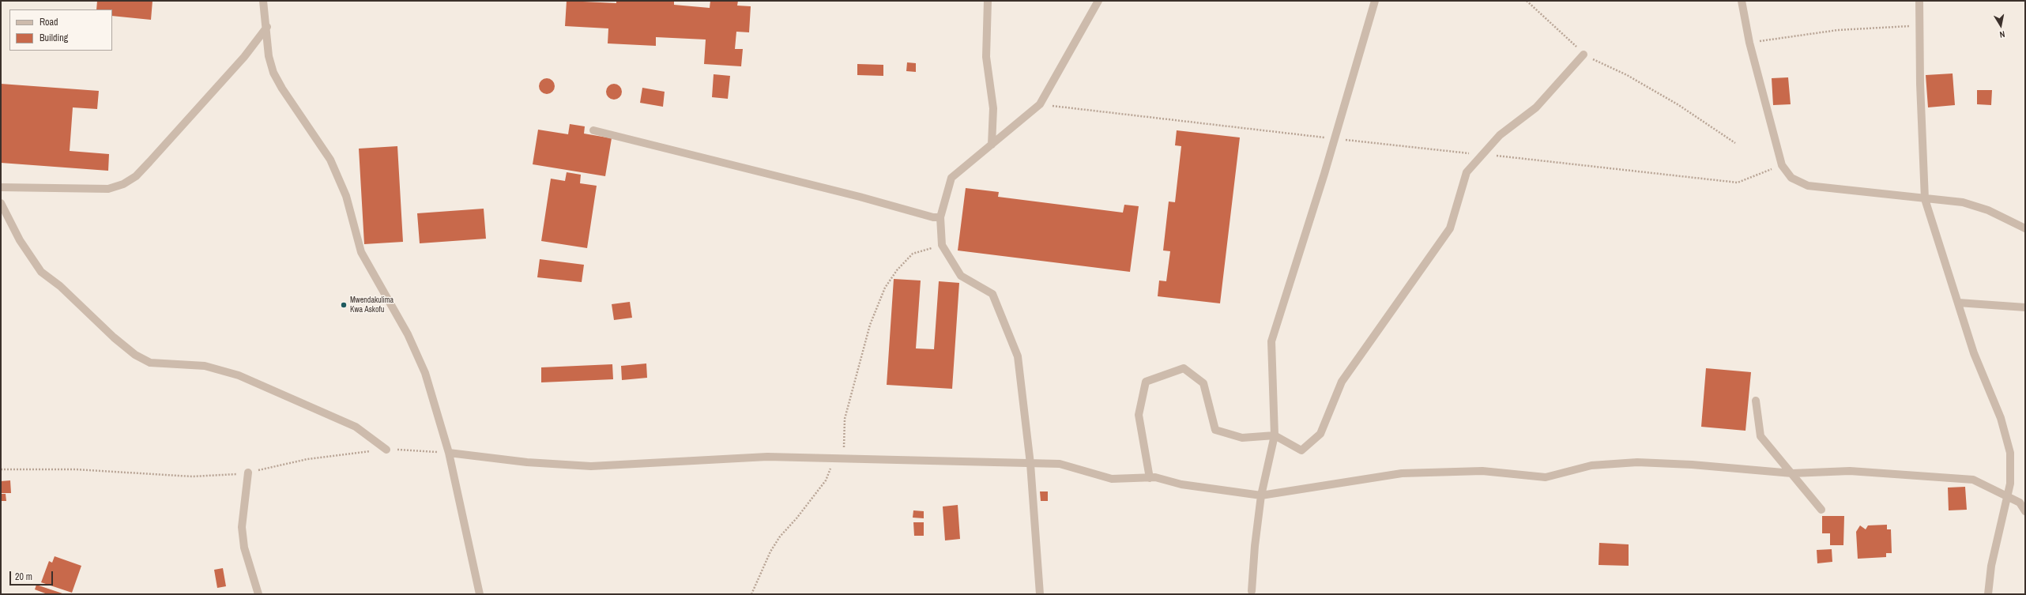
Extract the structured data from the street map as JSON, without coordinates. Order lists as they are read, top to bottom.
{
  "places": ["Mwendakulima Kwa Askofu"],
  "legend": ["Road", "Building"],
  "scale_bar": "20 m",
  "north": "bottom"
}
